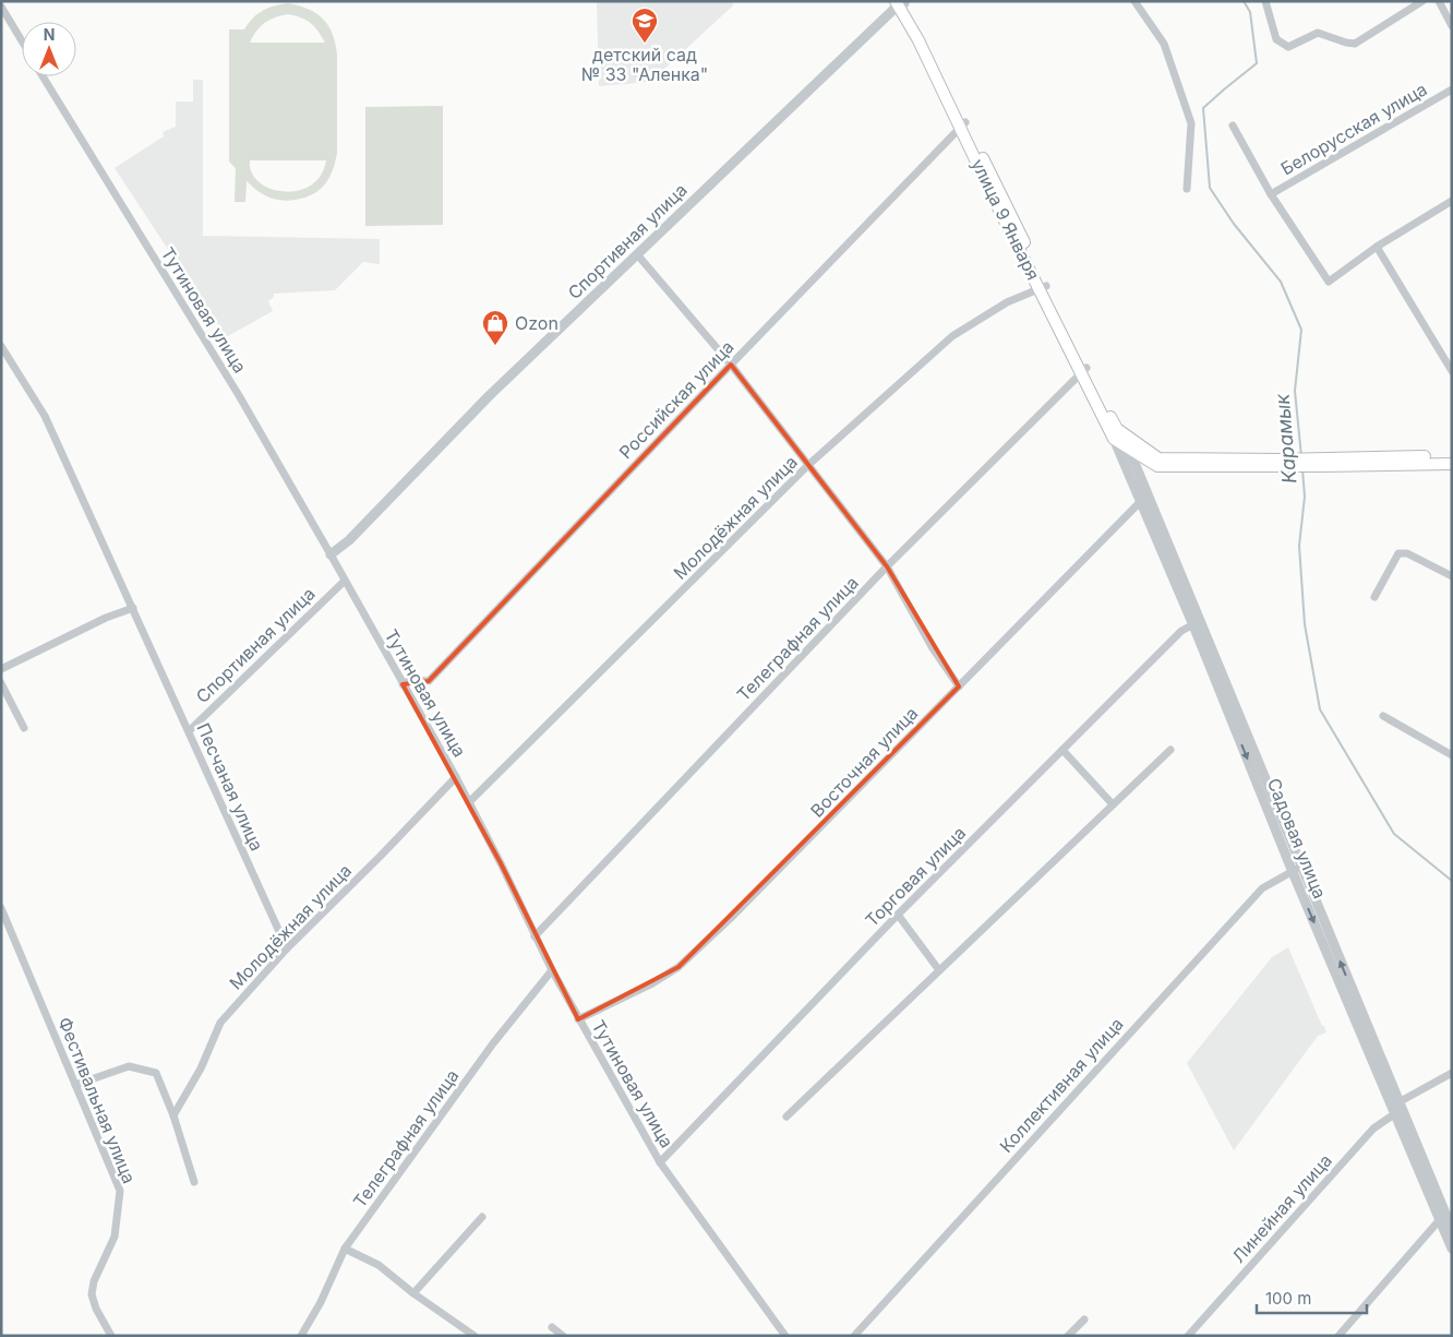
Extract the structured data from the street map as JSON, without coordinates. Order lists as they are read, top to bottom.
{
  "streets": {
    "main road": ["улица 9 Января"],
    "street": [
      "Белорусская улица",
      "Спортивная улица",
      "Тутиновая улица",
      "Российская улица",
      "Молодёжная улица",
      "Телеграфная улица",
      "Восточная улица",
      "Песчаная улица",
      "Садовая улица",
      "Торговая улица",
      "Коллективная улица",
      "Фестивальная улица",
      "Линейная улица"
    ]
  },
  "crossings": [
    ["улица 9 Января", "Спортивная улица"],
    ["улица 9 Января", "Российская улица"],
    ["улица 9 Января", "Молодёжная улица"],
    ["улица 9 Января", "Телеграфная улица"],
    ["улица 9 Января", "Садовая улица"],
    ["Спортивная улица", "Тутиновая улица"],
    ["Спортивная улица", "Песчаная улица"],
    ["Тутиновая улица", "Российская улица"],
    ["Тутиновая улица", "Молодёжная улица"],
    ["Тутиновая улица", "Телеграфная улица"],
    ["Тутиновая улица", "Восточная улица"],
    ["Тутиновая улица", "Торговая улица"],
    ["Молодёжная улица", "Песчаная улица"],
    ["Восточная улица", "Садовая улица"],
    ["Садовая улица", "Торговая улица"],
    ["Садовая улица", "Коллективная улица"],
    ["Садовая улица", "Линейная улица"]
  ],
  "water": ["Карамык"],
  "places": {
    "school or university": ["детский сад № 33 \"Аленка\""],
    "shop": ["Ozon"]
  },
  "scale_bar": "100 m",
  "north": "top"
}
